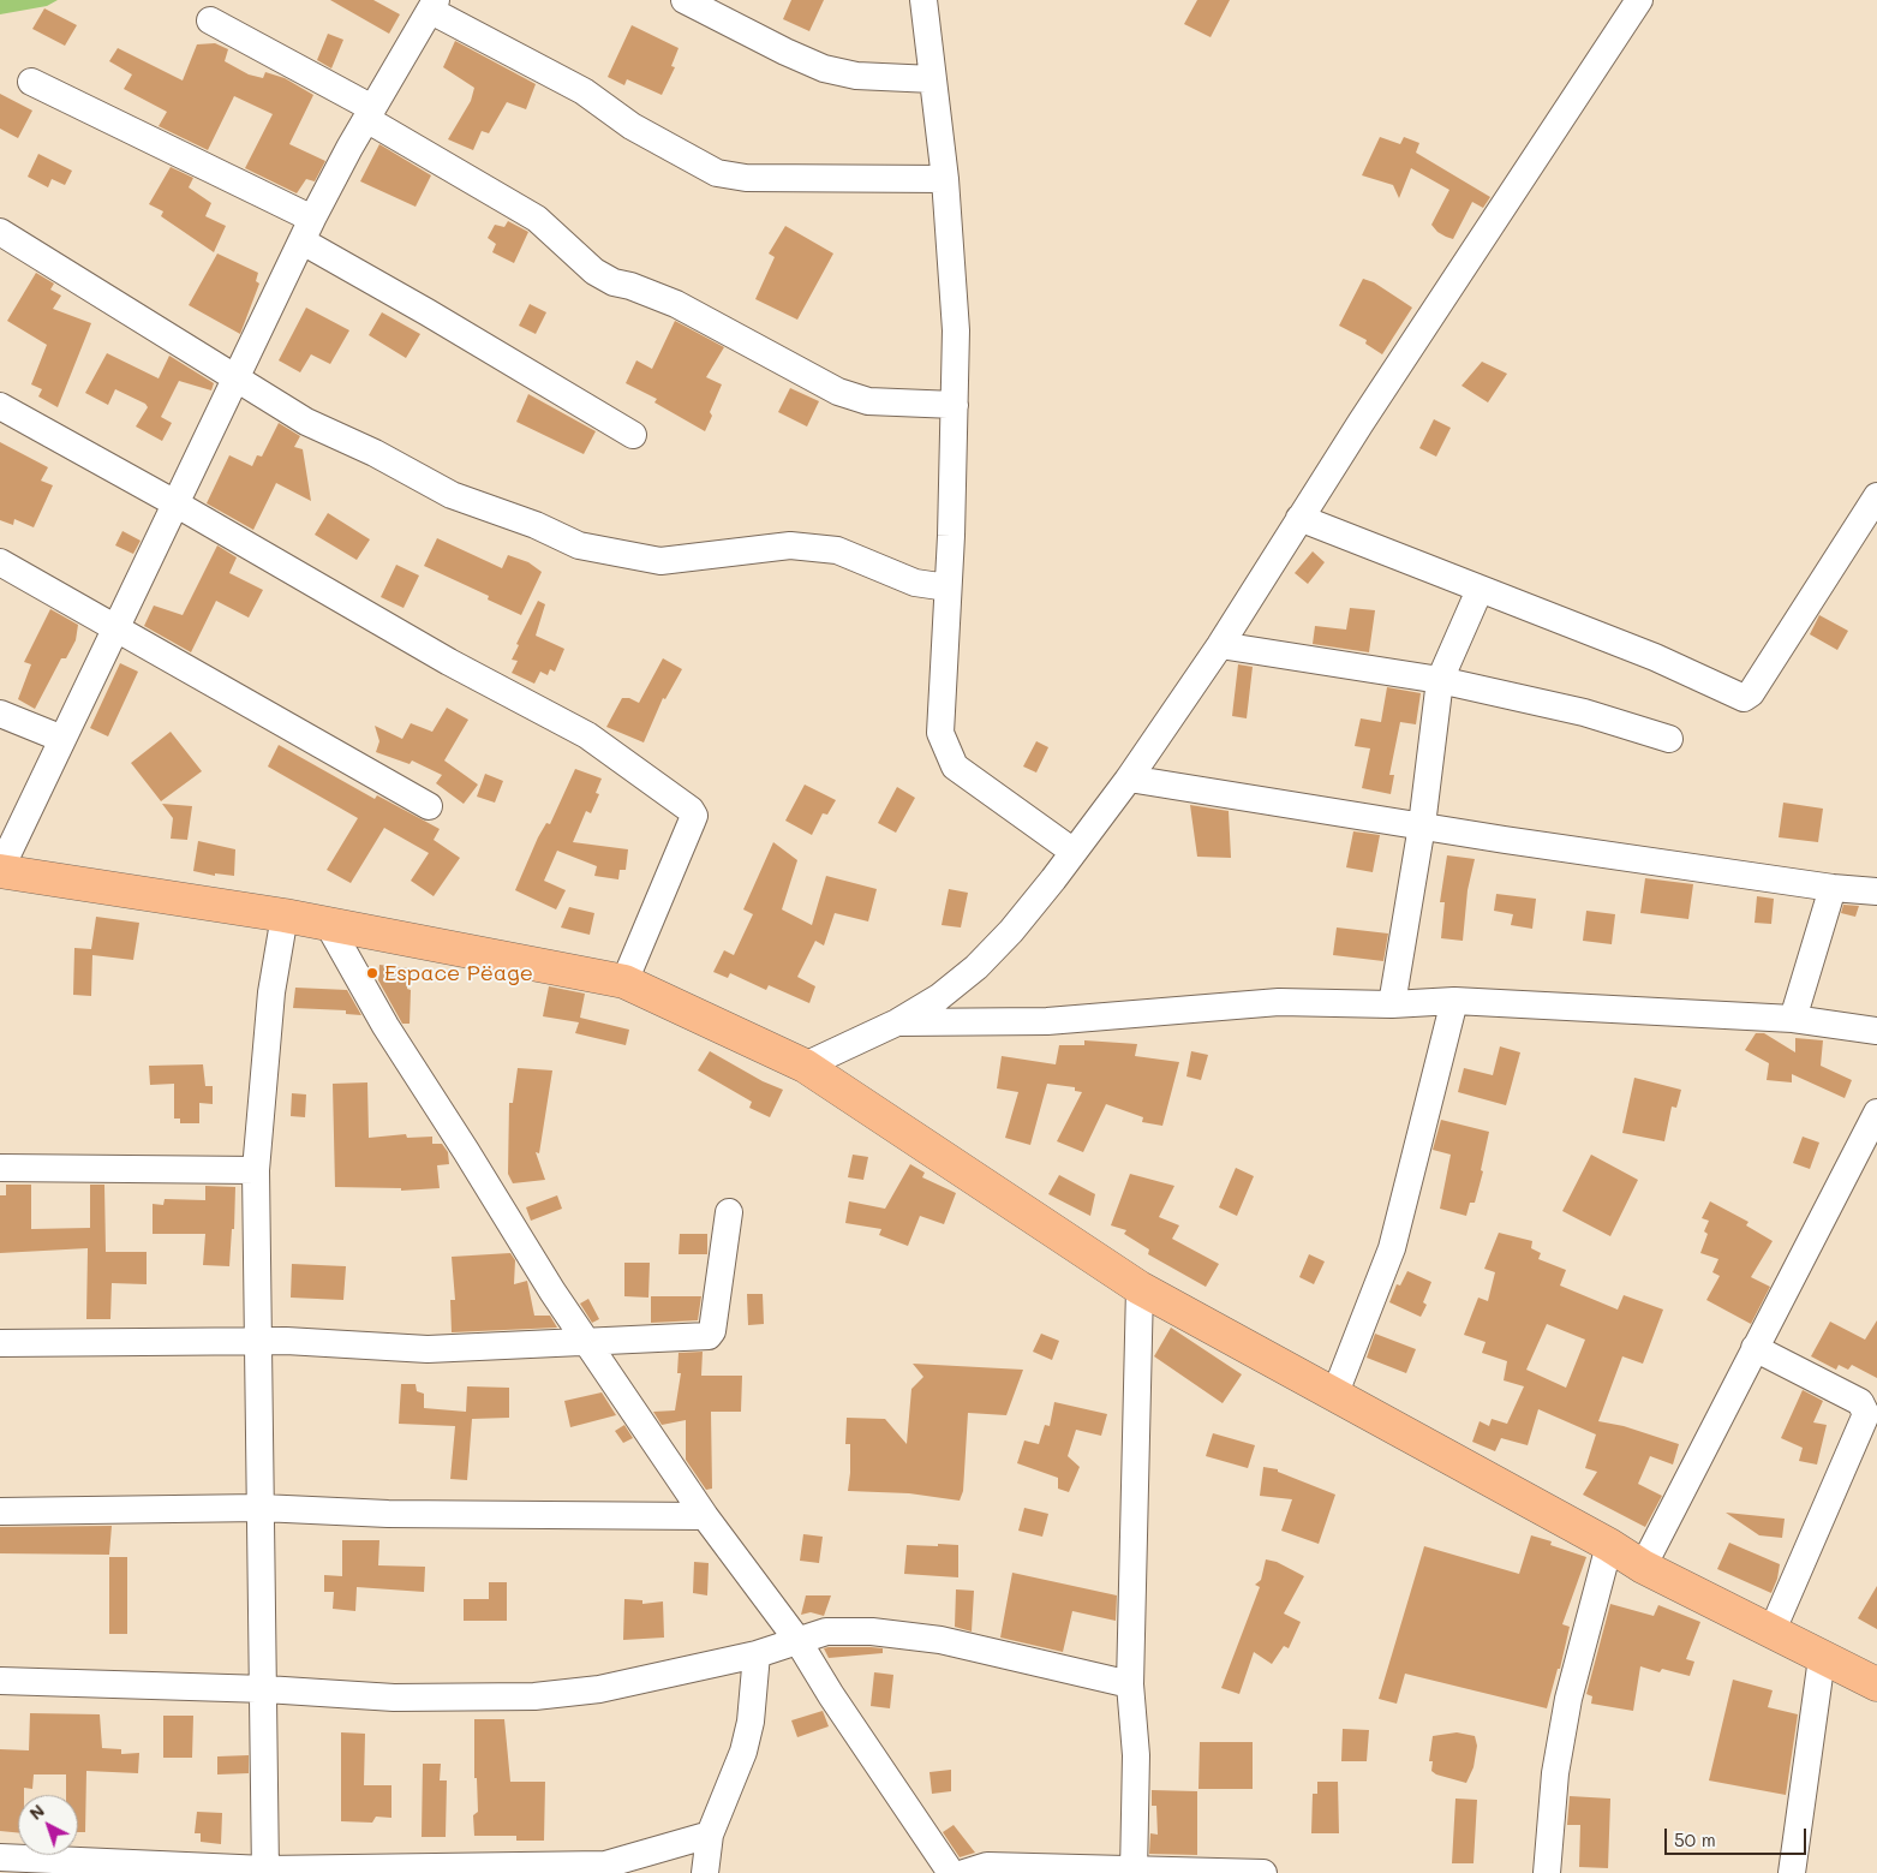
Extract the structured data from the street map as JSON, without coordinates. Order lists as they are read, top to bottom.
{
  "places": ["Espace Pëage"],
  "scale_bar": "50 m",
  "north": "top left"
}
